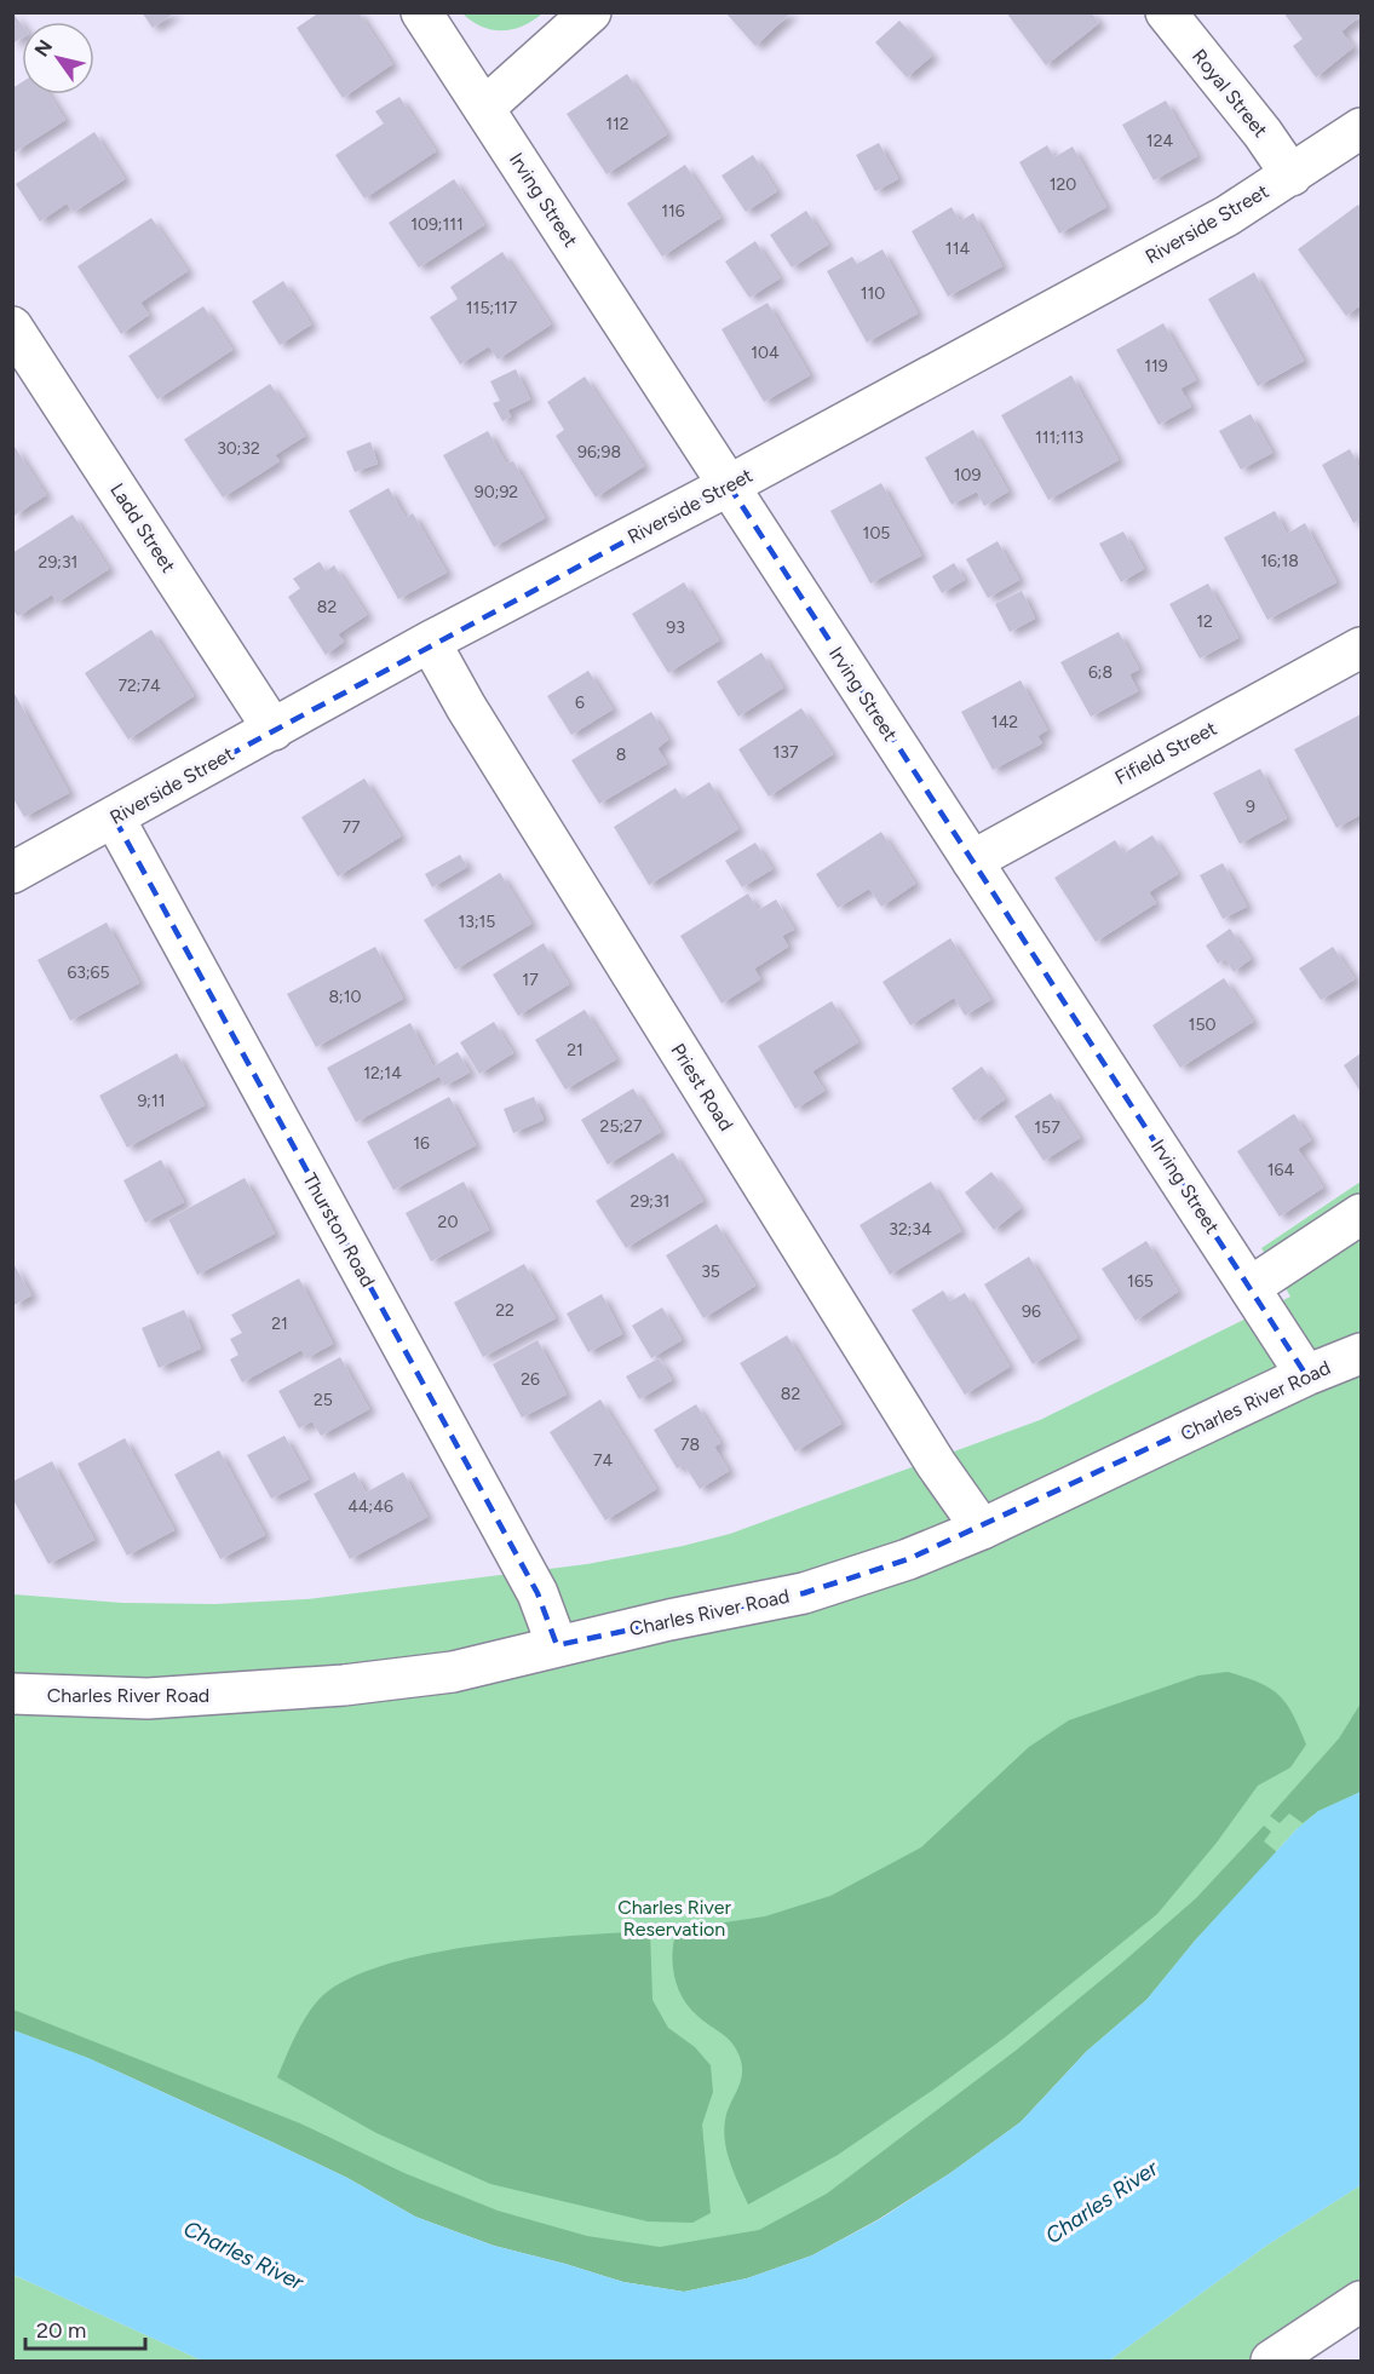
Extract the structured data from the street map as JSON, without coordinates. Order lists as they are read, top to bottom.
{
  "streets": {
    "street": [
      "Royal Street",
      "Irving Street",
      "Riverside Street",
      "Ladd Street",
      "Fifield Street",
      "Priest Road",
      "Thurston Road",
      "Charles River Road"
    ]
  },
  "crossings": [
    ["Royal Street", "Riverside Street"],
    ["Irving Street", "Riverside Street"],
    ["Irving Street", "Fifield Street"],
    ["Irving Street", "Charles River Road"],
    ["Riverside Street", "Ladd Street"],
    ["Riverside Street", "Priest Road"],
    ["Riverside Street", "Thurston Road"],
    ["Priest Road", "Charles River Road"],
    ["Thurston Road", "Charles River Road"]
  ],
  "water": ["Charles River"],
  "parks": ["Charles River Reservation"],
  "house_numbers": [
    "112",
    "124",
    "120",
    "116",
    "109;111",
    "114",
    "110",
    "115;117",
    "104",
    "119",
    "111;113",
    "30;32",
    "96;98",
    "109",
    "90;92",
    "105",
    "16;18",
    "29;31",
    "82",
    "12",
    "93",
    "6;8",
    "72;74",
    "6",
    "142",
    "137",
    "8",
    "9",
    "77",
    "13;15",
    "63;65",
    "17",
    "8;10",
    "150",
    "21",
    "12;14",
    "9;11",
    "25;27",
    "157",
    "16",
    "164",
    "29;31",
    "20",
    "32;34",
    "35",
    "165",
    "22",
    "96",
    "21",
    "26",
    "82",
    "25",
    "78",
    "74",
    "44;46"
  ],
  "scale_bar": "20 m",
  "north": "top left"
}
